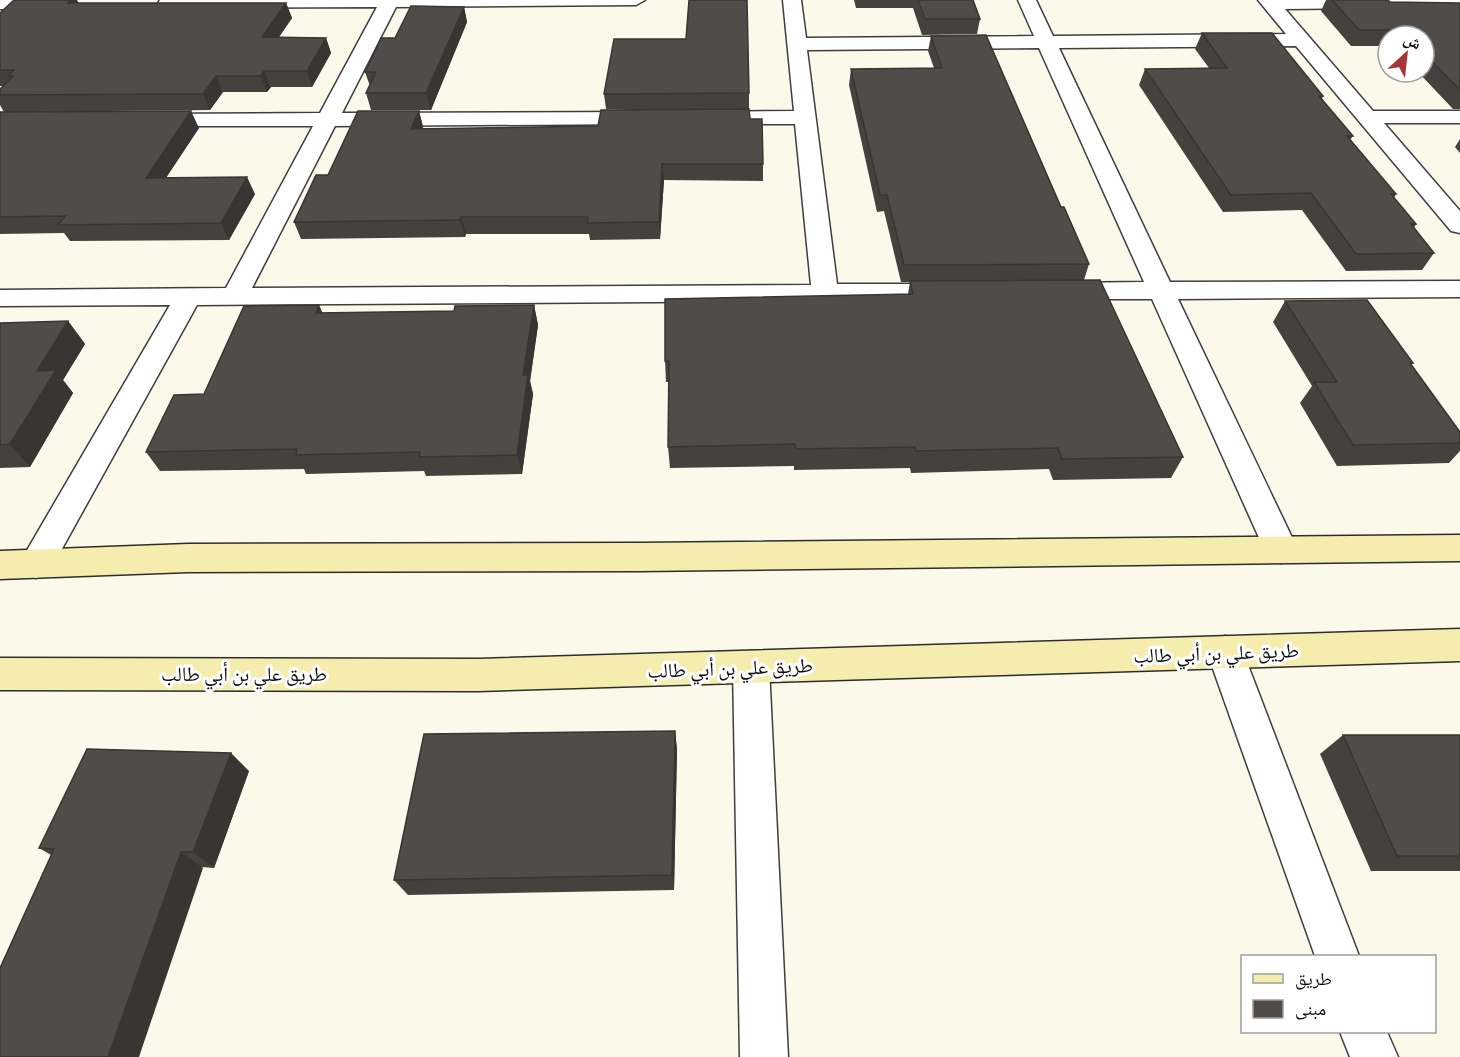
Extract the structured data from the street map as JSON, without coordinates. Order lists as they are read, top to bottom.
{
  "streets": {
    "main road": ["طريق علي بن أبي طالب"]
  },
  "legend": ["طريق", "مبنى"],
  "north": "top right"
}
